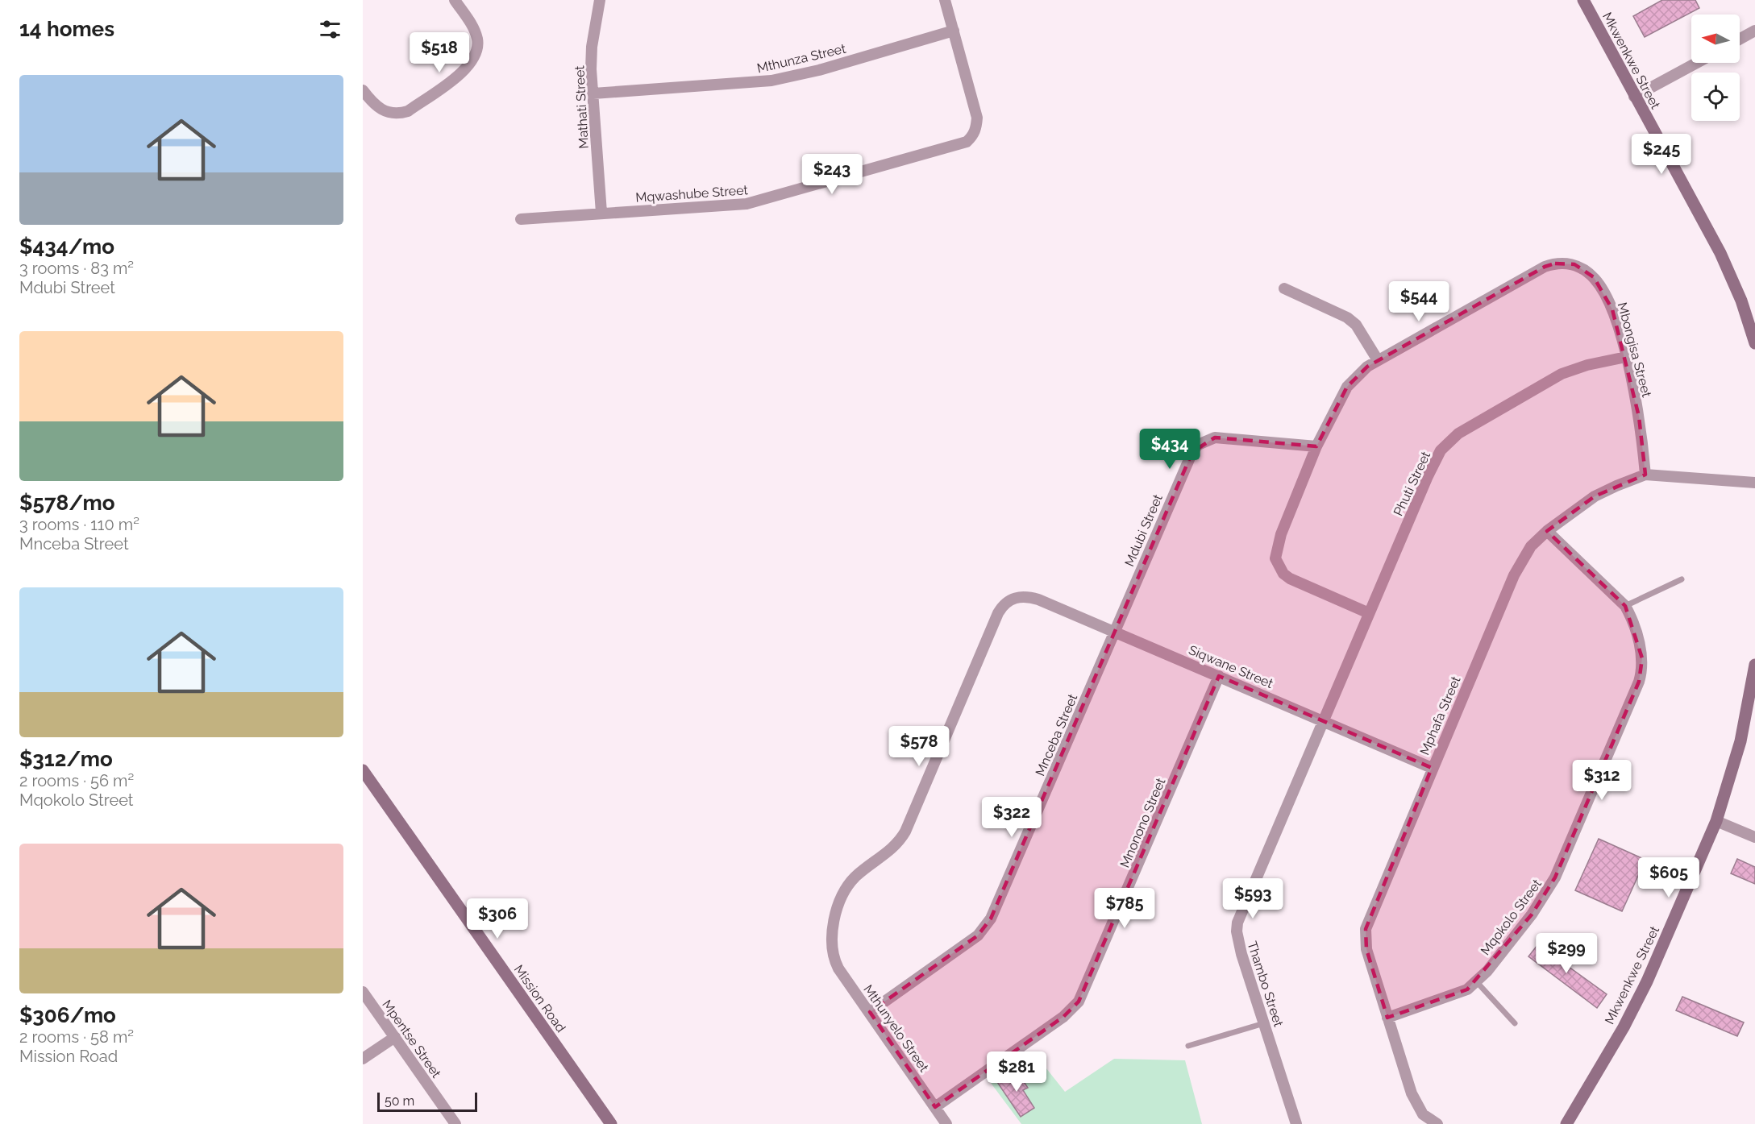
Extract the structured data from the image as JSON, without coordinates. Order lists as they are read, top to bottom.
{
  "streets": {
    "street": [
      "Mthunza Street",
      "Mkwenkwe Street",
      "Mathati Street",
      "Mqwashube Street",
      "Mbongisa Street",
      "Phuti Street",
      "Mdubi Street",
      "Siqwane Street",
      "Mphafa Street",
      "Mnceba Street",
      "Mnonono Street",
      "Mqokolo Street",
      "Thambo Street",
      "Mission Road",
      "Mthunyelo Street",
      "Mpentse Street"
    ]
  },
  "crossings": [
    ["Mthunza Street", "Mathati Street"],
    ["Mthunza Street", "Mqwashube Street"],
    ["Mathati Street", "Mqwashube Street"],
    ["Mbongisa Street", "Phuti Street"],
    ["Mbongisa Street", "Mdubi Street"],
    ["Mbongisa Street", "Mphafa Street"],
    ["Phuti Street", "Siqwane Street"],
    ["Phuti Street", "Thambo Street"],
    ["Mdubi Street", "Siqwane Street"],
    ["Mdubi Street", "Mnceba Street"],
    ["Siqwane Street", "Mphafa Street"],
    ["Siqwane Street", "Mnceba Street"],
    ["Siqwane Street", "Mnonono Street"],
    ["Siqwane Street", "Thambo Street"],
    ["Siqwane Street", "Mthunyelo Street"],
    ["Mphafa Street", "Mqokolo Street"],
    ["Mnceba Street", "Mthunyelo Street"],
    ["Mnonono Street", "Mthunyelo Street"]
  ],
  "scale_bar": "50 m",
  "north": "left",
  "page": {
    "heading": "14 homes",
    "price": [
      "$518",
      "$245",
      "$243",
      "$544",
      "$434",
      "$578",
      "$312",
      "$322",
      "$605",
      "$593",
      "$785",
      "$306",
      "$299",
      "$281"
    ],
    "list": [
      {
        "name": "$434/mo",
        "note": "3 rooms · 83 m² · Mdubi Street"
      },
      {
        "name": "$578/mo",
        "note": "3 rooms · 110 m² · Mnceba Street"
      },
      {
        "name": "$312/mo",
        "note": "2 rooms · 56 m² · Mqokolo Street"
      },
      {
        "name": "$306/mo",
        "note": "2 rooms · 58 m² · Mission Road"
      }
    ],
    "scale": "50 m"
  }
}
